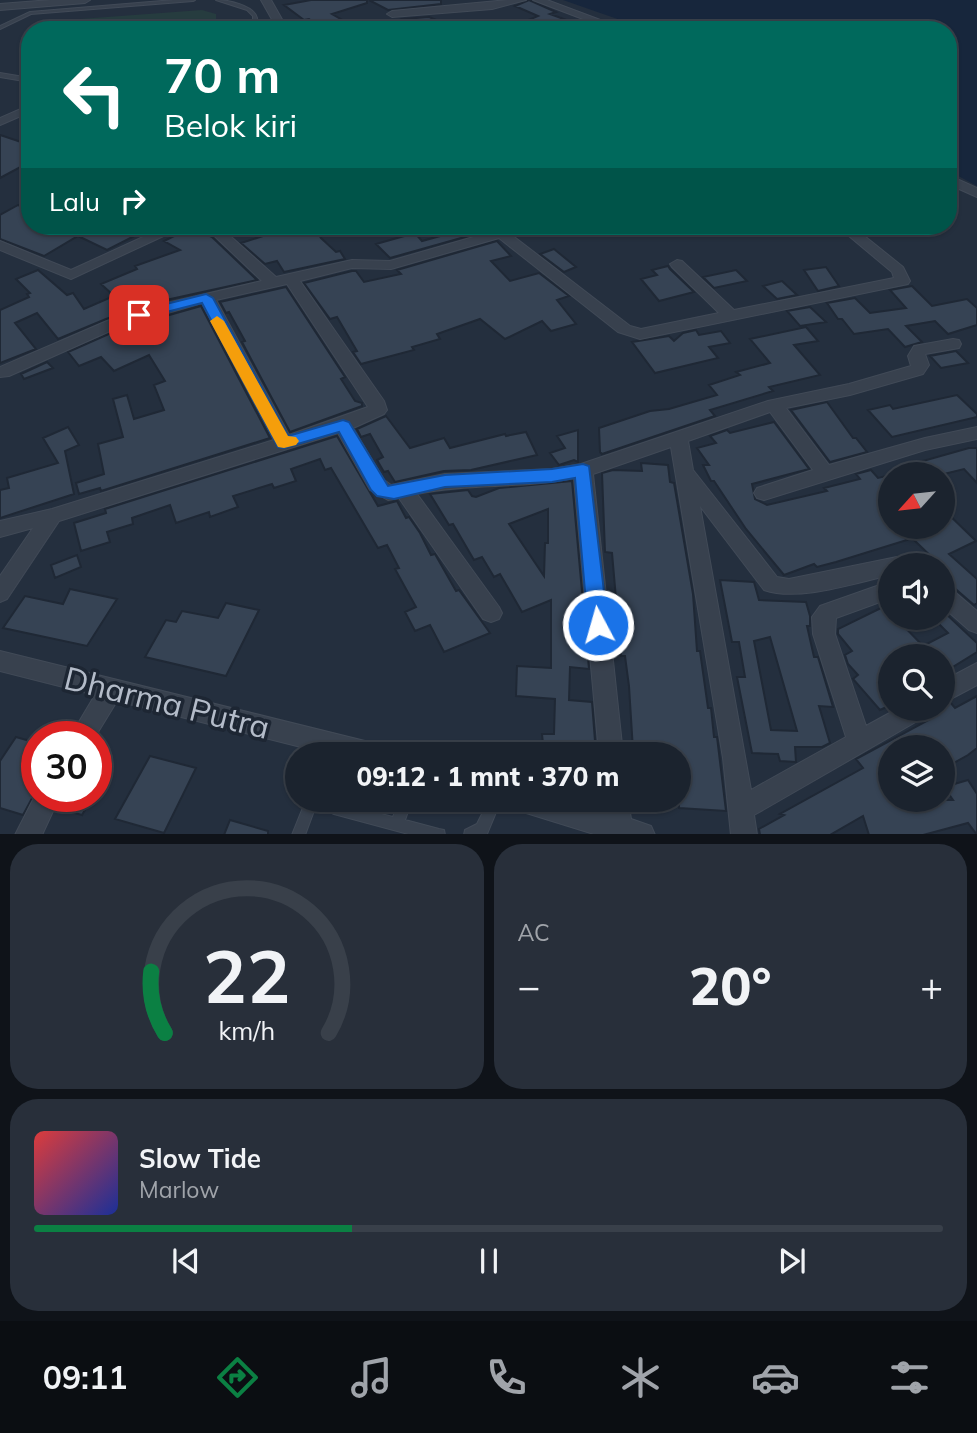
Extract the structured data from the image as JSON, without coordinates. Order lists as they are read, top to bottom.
{
  "streets": {
    "street": ["Dharma Putra"]
  },
  "north": "bottom left",
  "page": {
    "turn": ["70 m", "Belok kiri"],
    "then": "Lalu",
    "limit": "30",
    "trip": "09:12 · 1 mnt · 370 m",
    "tile": "AC",
    "heat": ["−", "20°", "+"],
    "song": ["Slow Tide", "Marlow"],
    "tabs": "09:11",
    "gauge": ["22", "km/h"]
  }
}
